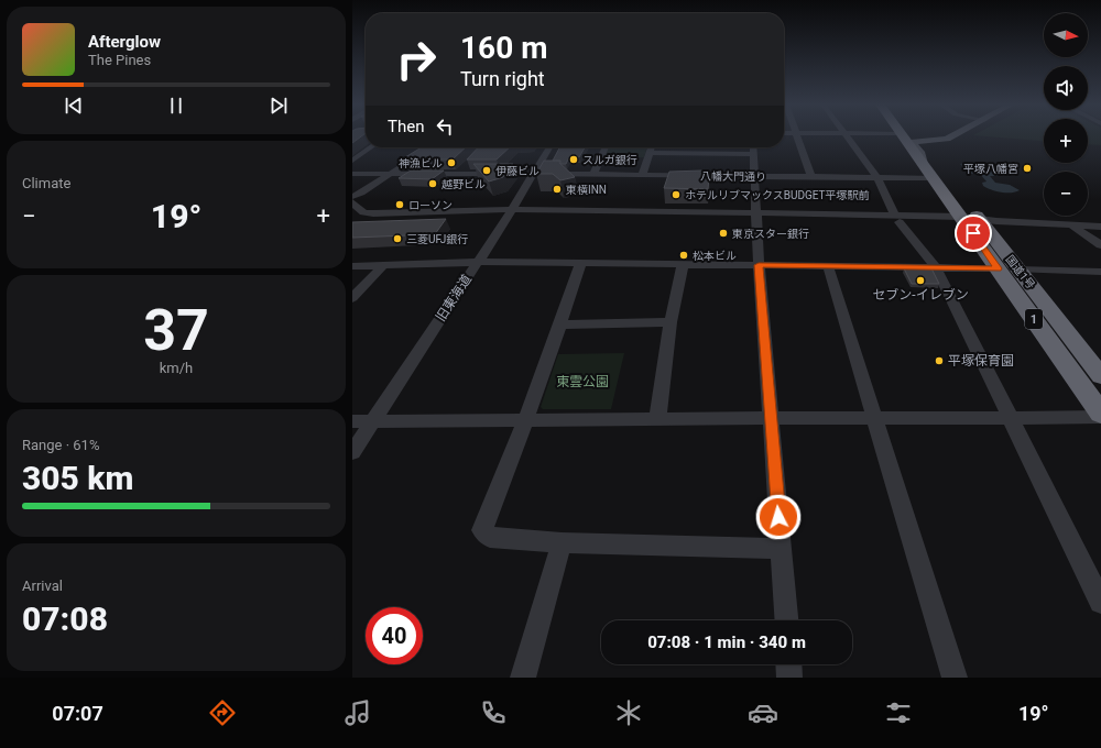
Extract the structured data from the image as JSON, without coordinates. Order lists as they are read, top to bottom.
{
  "streets": {
    "highway": ["国道1号", "1"],
    "street": ["八幡大門通り", "旧東海道"]
  },
  "crossings": [
    ["八幡大門通り", "国道1号"],
    ["八幡大門通り", "旧東海道"]
  ],
  "parks": ["東雲公園"],
  "places": [
    "スルガ銀行",
    "神漁ビル",
    "平塚八幡宮",
    "伊藤ビル",
    "越野ビル",
    "東横INN",
    "ホテルリブマックスBUDGET平塚駅前",
    "ローソン",
    "東京スター銀行",
    "三菱UFJ銀行",
    "松本ビル",
    "セブン-イレブン",
    "平塚保育園"
  ],
  "north": "right",
  "page": {
    "map_buttons": ["+", "−"],
    "turn": ["160 m", "Turn right"],
    "song": ["Afterglow", "The Pines"],
    "then": "Then",
    "tile": [
      "Climate",
      ["37", "km/h"],
      ["Range · 61%", "305 km"],
      ["Arrival", "07:08"]
    ],
    "heat": ["−", "19°", "+"],
    "limit": "40",
    "trip": "07:08 · 1 min · 340 m",
    "tabs": ["07:07", "19°"]
  }
}
